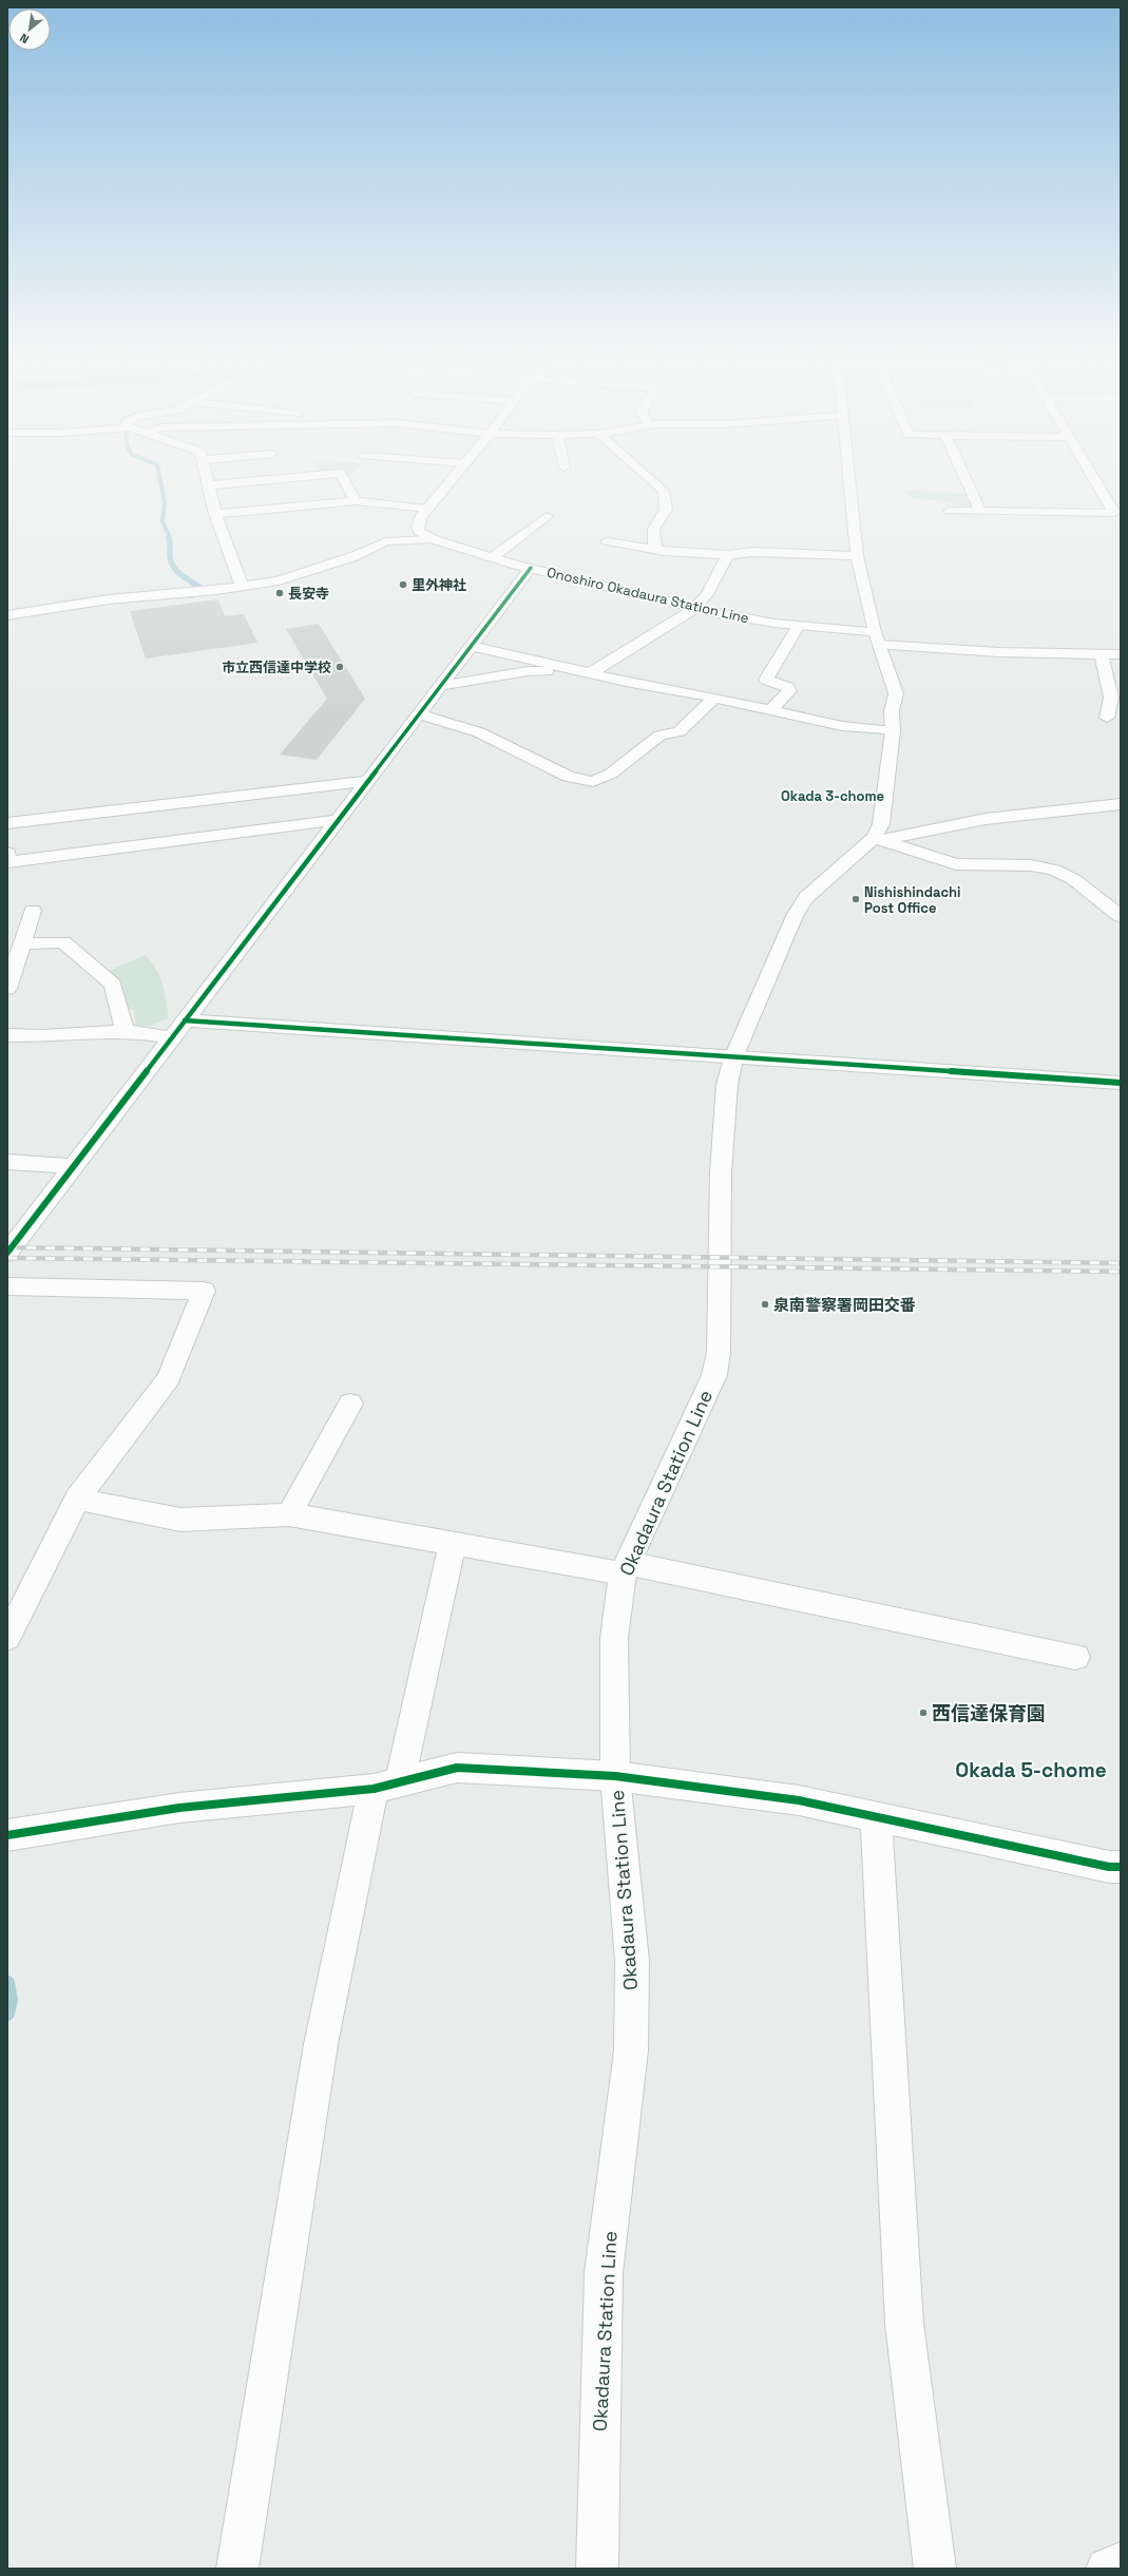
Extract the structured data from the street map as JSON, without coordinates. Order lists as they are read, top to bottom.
{
  "streets": {
    "street": ["Onoshiro Okadaura Station Line", "Okadaura Station Line"]
  },
  "districts": ["Okada 3-chome", "Okada 5-chome"],
  "places": [
    "里外神社",
    "長安寺",
    "市立西信達中学校",
    "Nishishindachi Post Office",
    "泉南警察署岡田交番",
    "西信達保育園"
  ],
  "north": "bottom left"
}
